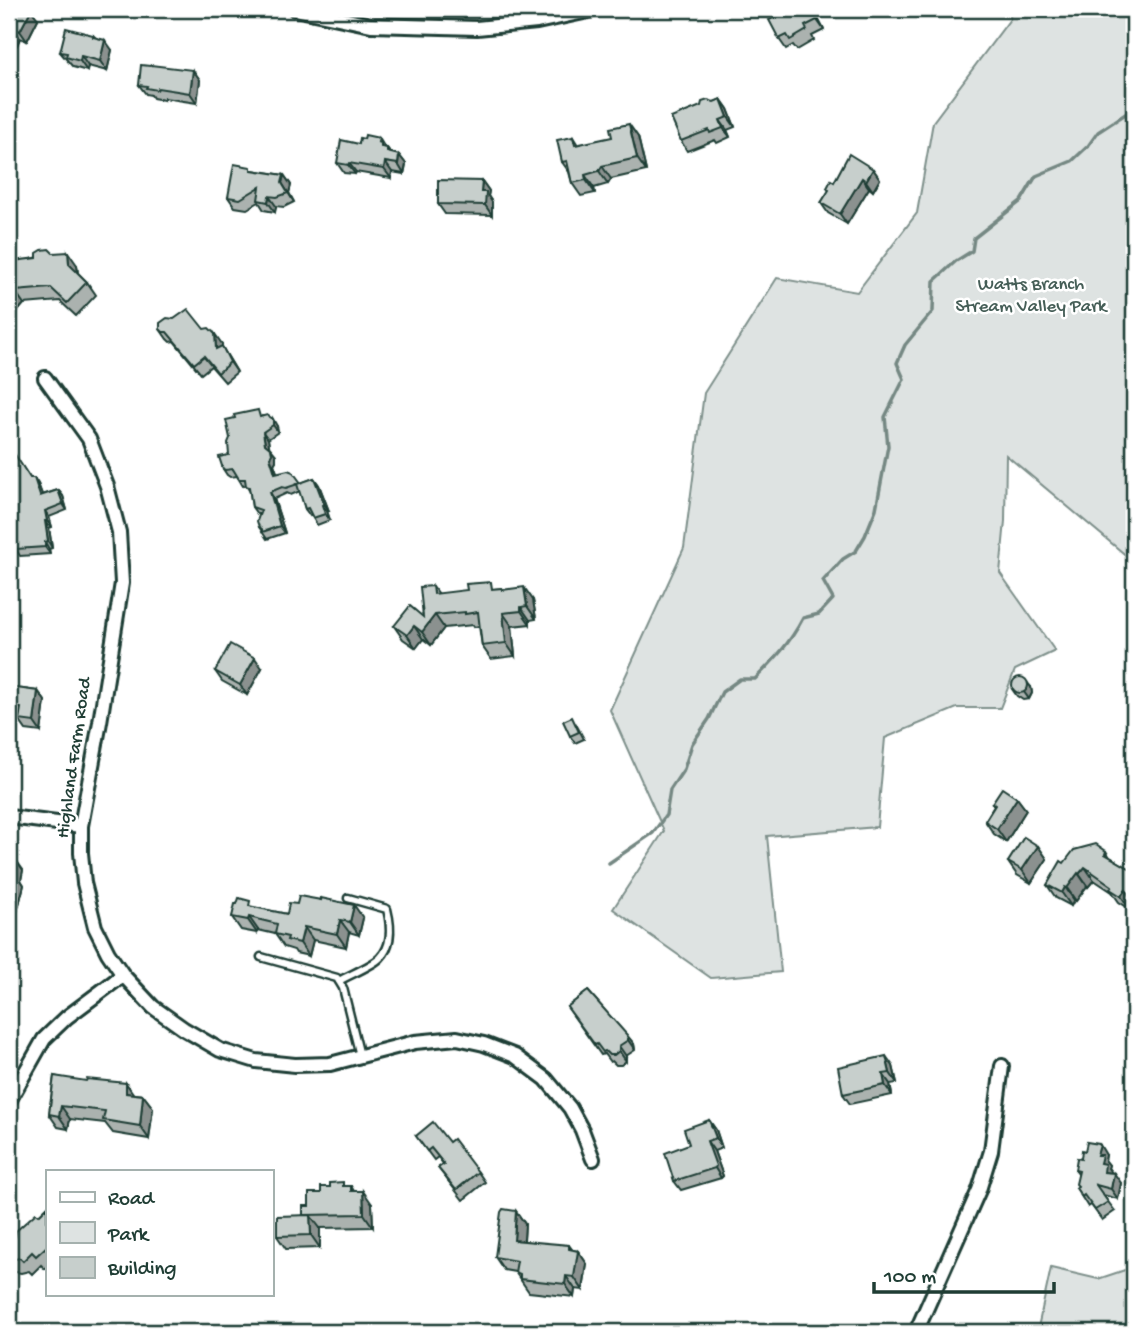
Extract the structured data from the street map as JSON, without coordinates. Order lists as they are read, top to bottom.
{
  "streets": {
    "street": ["Highland Farm Road"]
  },
  "parks": ["Watts Branch Stream Valley Park"],
  "legend": ["Road", "Park", "Building"],
  "scale_bar": "100 m"
}
